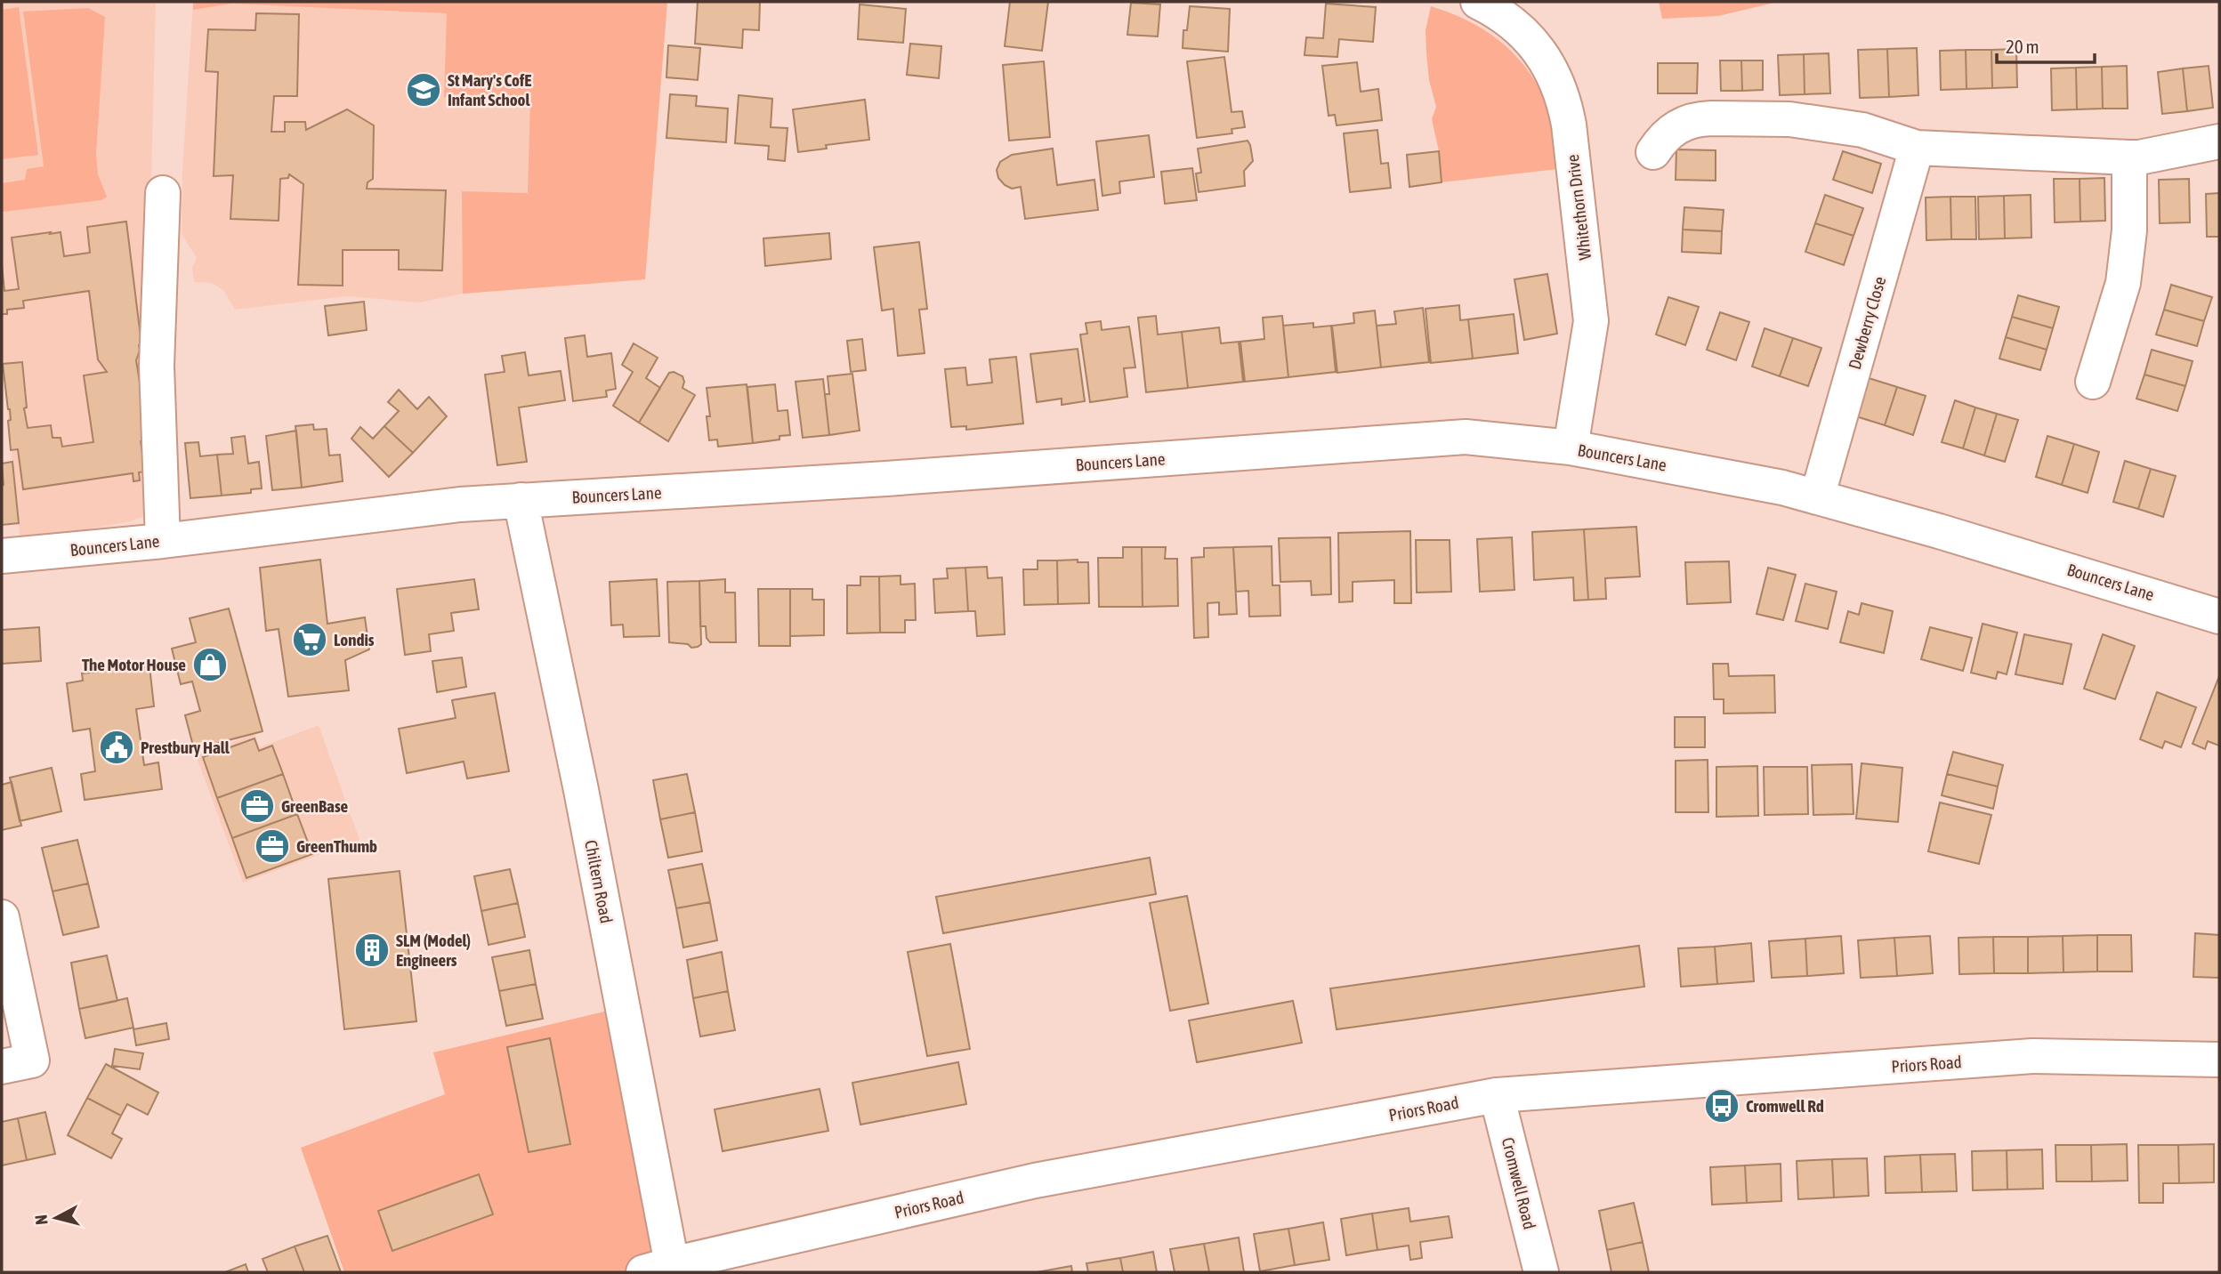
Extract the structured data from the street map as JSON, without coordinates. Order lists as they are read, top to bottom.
{
  "streets": {
    "street": [
      "Whitethorn Drive",
      "Dewberry Close",
      "Bouncers Lane",
      "Chiltern Road",
      "Priors Road",
      "Cromwell Road"
    ]
  },
  "crossings": [
    ["Whitethorn Drive", "Bouncers Lane"],
    ["Dewberry Close", "Bouncers Lane"],
    ["Bouncers Lane", "Chiltern Road"],
    ["Chiltern Road", "Priors Road"],
    ["Priors Road", "Cromwell Road"]
  ],
  "places": {
    "school or university": ["St Mary's CofE Infant School"],
    "supermarket": ["Londis"],
    "shop": ["The Motor House"],
    "public building": ["Prestbury Hall"],
    "office": ["GreenBase", "GreenThumb"],
    "building": ["SLM (Model) Engineers"],
    "bus stop": ["Cromwell Rd"]
  },
  "scale_bar": "20 m",
  "north": "left"
}
